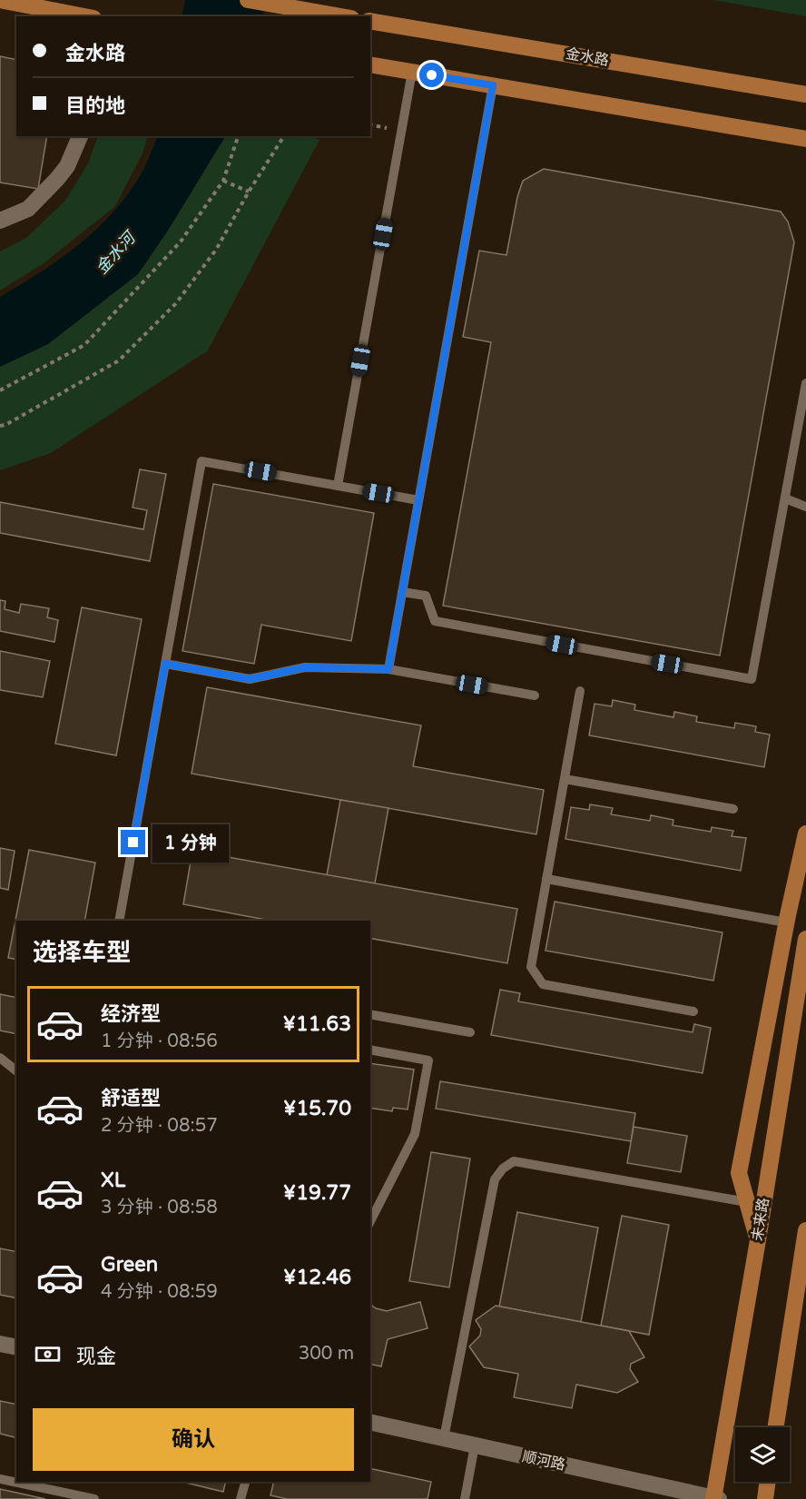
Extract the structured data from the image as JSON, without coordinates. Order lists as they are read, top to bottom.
{
  "streets": {
    "main road": ["金水路", "未来路"],
    "street": ["顺河路"]
  },
  "crossings": [
    ["未来路", "顺河路"]
  ],
  "water": ["金水河"],
  "page": {
    "banner": ["金水路", "目的地"],
    "bubble": "1 分钟",
    "heading": "选择车型",
    "list": [
      {
        "name": "经济型",
        "note": "1 分钟 · 08:56",
        "value": "¥11.63"
      },
      {
        "name": "舒适型",
        "note": "2 分钟 · 08:57",
        "value": "¥15.70"
      },
      {
        "name": "XL",
        "note": "3 分钟 · 08:58",
        "value": "¥19.77"
      },
      {
        "name": "Green",
        "note": "4 分钟 · 08:59",
        "value": "¥12.46"
      }
    ],
    "pay": ["现金", "300 m"],
    "buttons": "确认"
  }
}
